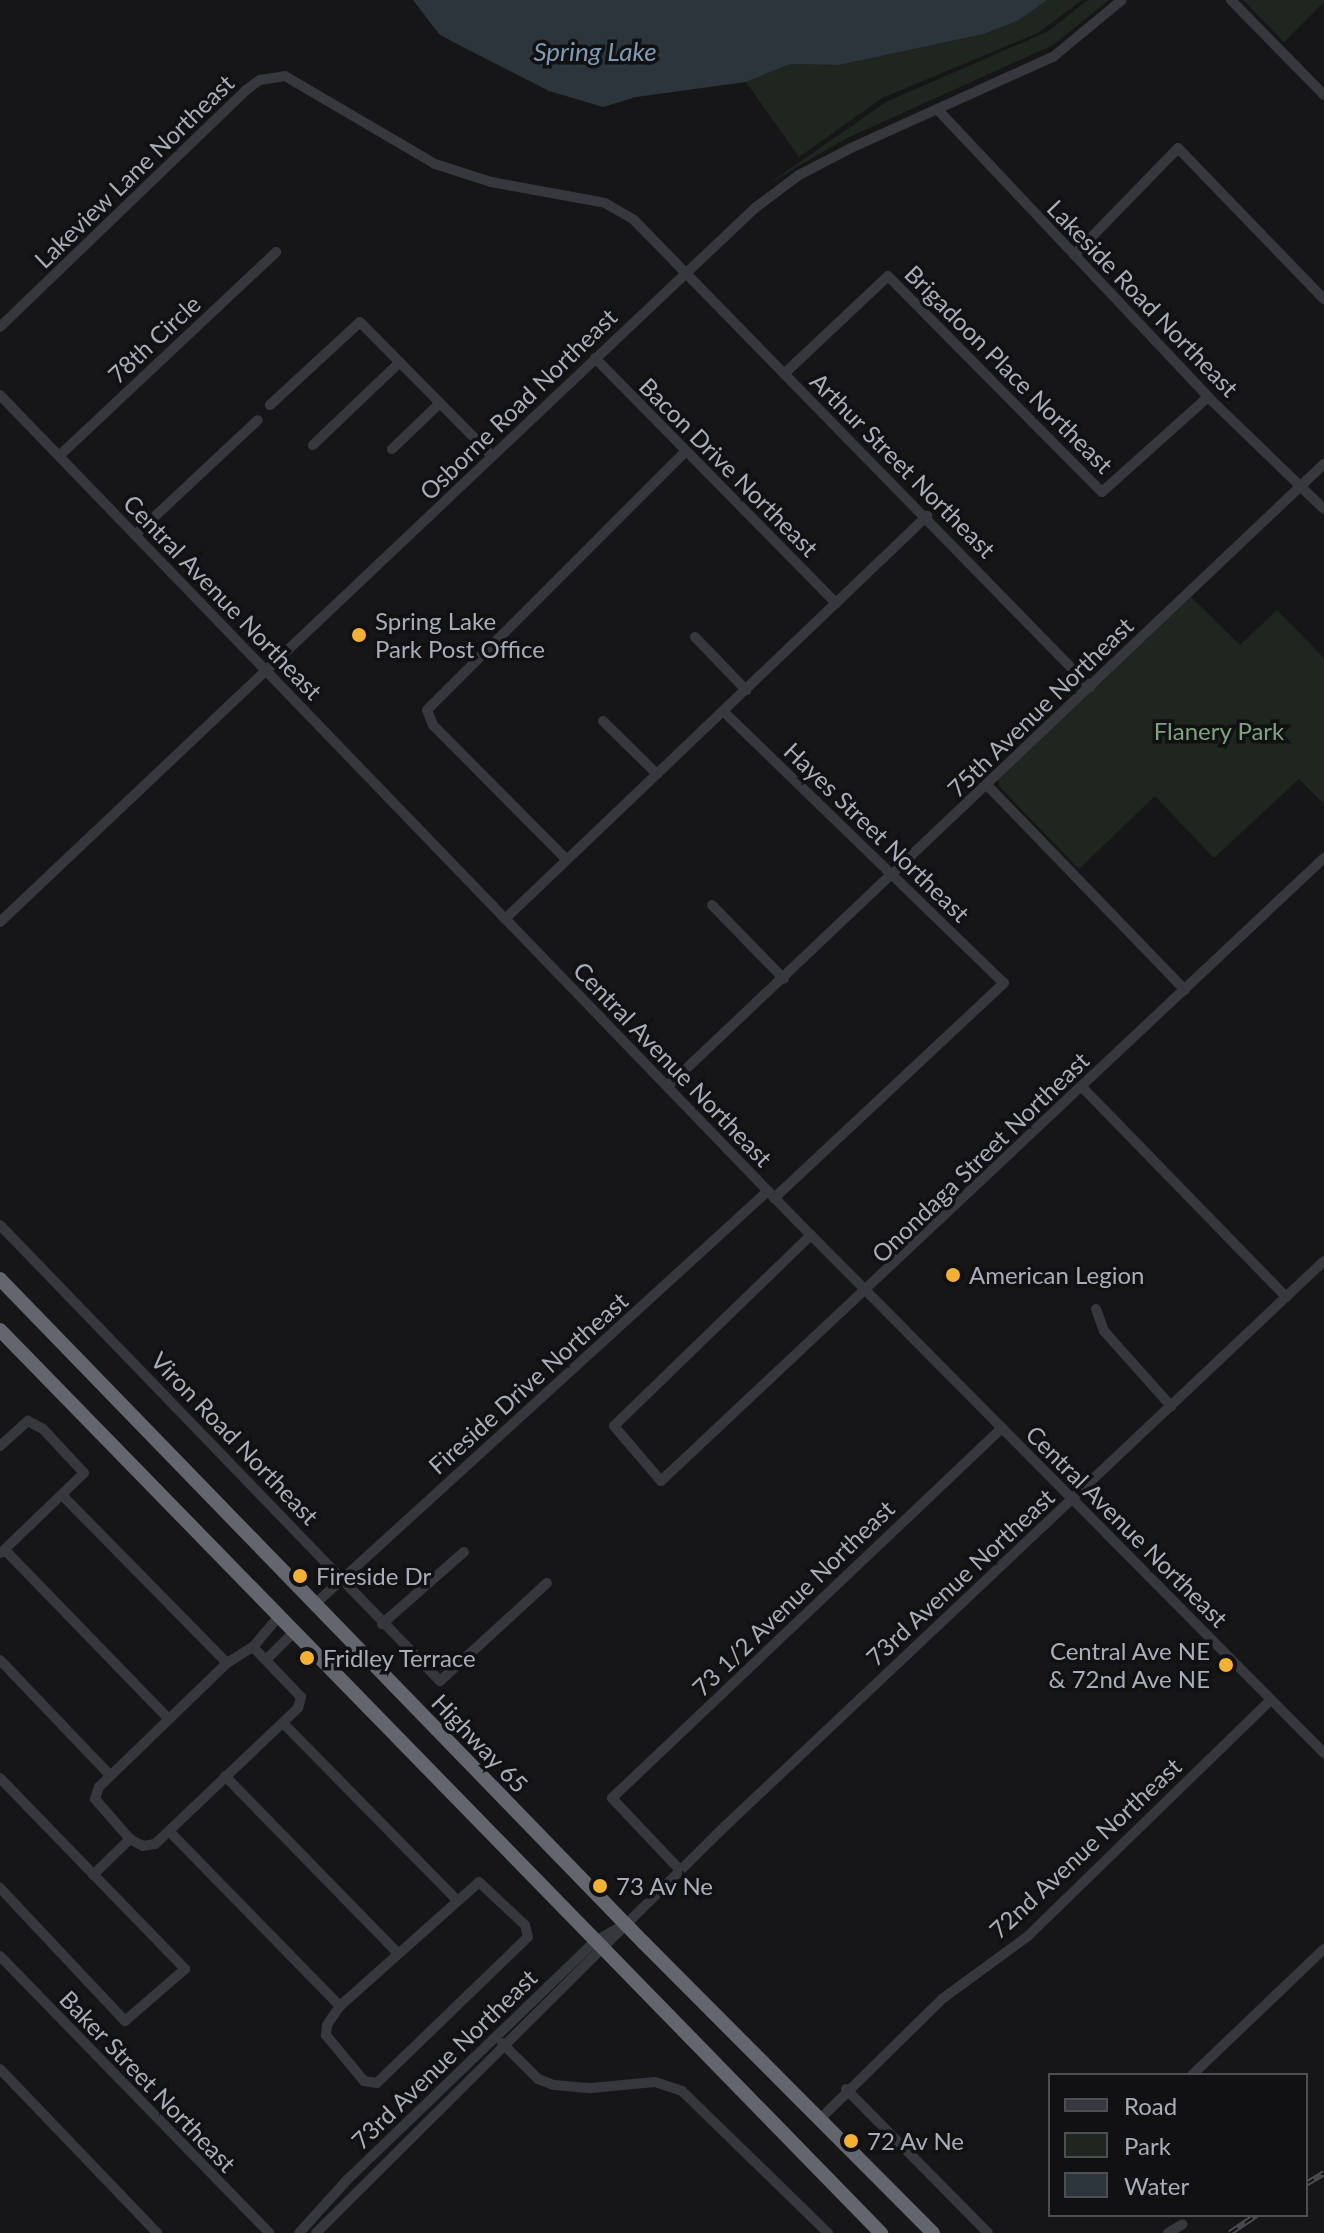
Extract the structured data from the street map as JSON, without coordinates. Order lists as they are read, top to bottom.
{
  "streets": {
    "highway": ["Highway 65"],
    "street": [
      "Lakeview Lane Northeast",
      "Lakeside Road Northeast",
      "78th Circle",
      "Brigadoon Place Northeast",
      "Osborne Road Northeast",
      "Arthur Street Northeast",
      "Bacon Drive Northeast",
      "Central Avenue Northeast",
      "75th Avenue Northeast",
      "Hayes Street Northeast",
      "Onondaga Street Northeast",
      "Fireside Drive Northeast",
      "Viron Road Northeast",
      "73rd Avenue Northeast",
      "73 1/2 Avenue Northeast",
      "72nd Avenue Northeast",
      "Baker Street Northeast"
    ]
  },
  "crossings": [
    ["Lakeview Lane Northeast", "Osborne Road Northeast"],
    ["Lakeview Lane Northeast", "Arthur Street Northeast"],
    ["Lakeside Road Northeast", "Brigadoon Place Northeast"],
    ["Lakeside Road Northeast", "Osborne Road Northeast"],
    ["Lakeside Road Northeast", "75th Avenue Northeast"],
    ["78th Circle", "Central Avenue Northeast"],
    ["Brigadoon Place Northeast", "Arthur Street Northeast"],
    ["Osborne Road Northeast", "Arthur Street Northeast"],
    ["Osborne Road Northeast", "Bacon Drive Northeast"],
    ["Osborne Road Northeast", "Central Avenue Northeast"],
    ["Arthur Street Northeast", "75th Avenue Northeast"],
    ["Central Avenue Northeast", "75th Avenue Northeast"],
    ["Central Avenue Northeast", "Onondaga Street Northeast"],
    ["Central Avenue Northeast", "Fireside Drive Northeast"],
    ["Central Avenue Northeast", "73rd Avenue Northeast"],
    ["Central Avenue Northeast", "73 1/2 Avenue Northeast"],
    ["Central Avenue Northeast", "72nd Avenue Northeast"],
    ["75th Avenue Northeast", "Hayes Street Northeast"],
    ["Hayes Street Northeast", "Fireside Drive Northeast"],
    ["Fireside Drive Northeast", "Viron Road Northeast"],
    ["Fireside Drive Northeast", "Highway 65"],
    ["73rd Avenue Northeast", "73 1/2 Avenue Northeast"],
    ["73rd Avenue Northeast", "Highway 65"],
    ["Highway 65", "72nd Avenue Northeast"]
  ],
  "water": ["Spring Lake"],
  "parks": ["Flanery Park"],
  "places": [
    "Spring Lake Park Post Office",
    "American Legion",
    "Fireside Dr",
    "Fridley Terrace",
    "Central Ave NE & 72nd Ave NE",
    "73 Av Ne",
    "72 Av Ne"
  ],
  "legend": ["Road", "Park", "Water"]
}
